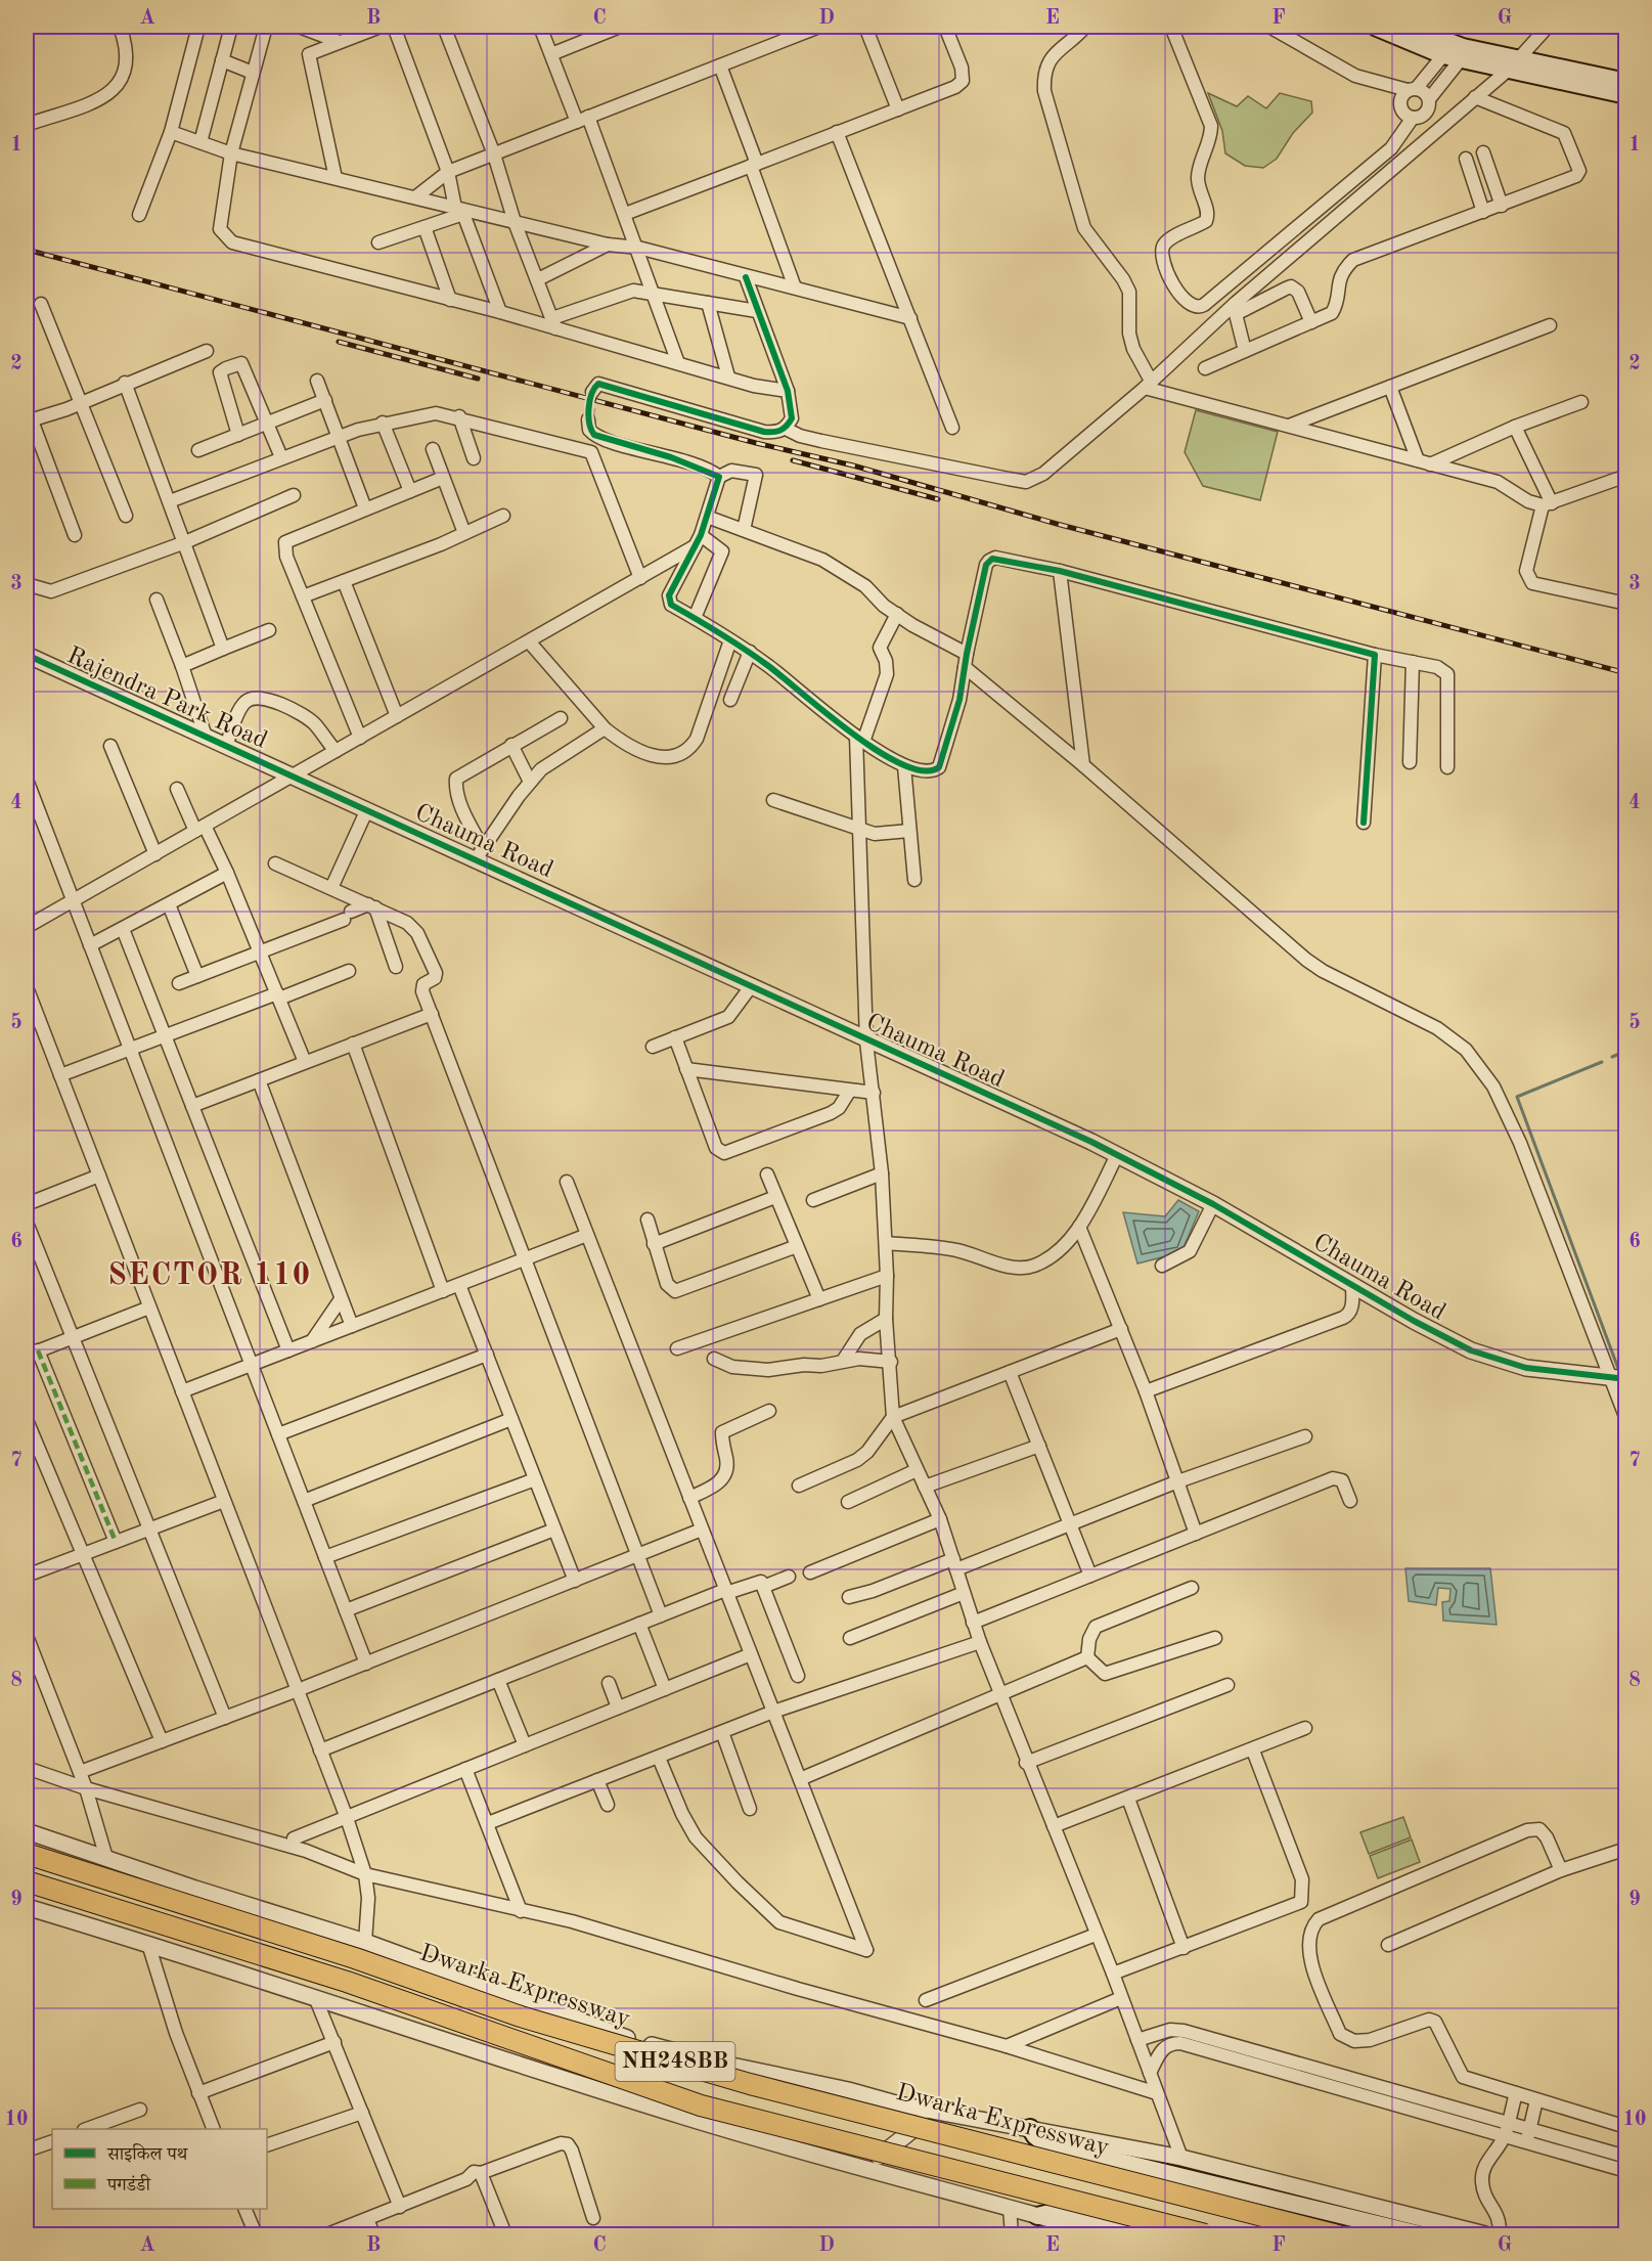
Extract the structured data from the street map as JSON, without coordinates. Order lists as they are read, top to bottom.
{
  "streets": {
    "highway": ["Dwarka Expressway", "NH248BB"],
    "street": ["Rajendra Park Road", "Chauma Road"]
  },
  "crossings": [
    ["Rajendra Park Road", "Chauma Road"]
  ],
  "districts": ["SECTOR 110"],
  "legend": ["साइकिल पथ", "पगडंडी"],
  "grid": {
    "columns": [
      "A",
      "B",
      "C",
      "D",
      "E",
      "F",
      "G"
    ],
    "rows": [
      "1",
      "2",
      "3",
      "4",
      "5",
      "6",
      "7",
      "8",
      "9",
      "10"
    ]
  }
}
